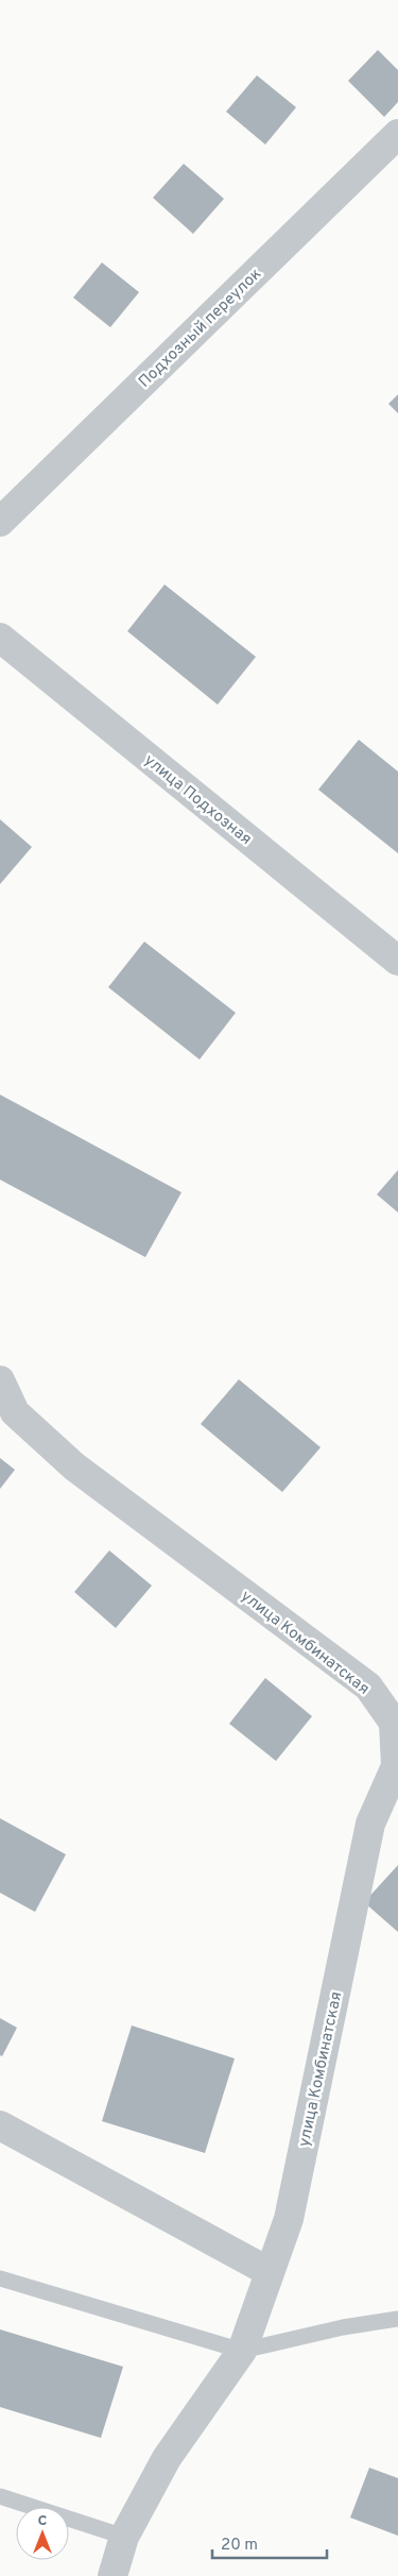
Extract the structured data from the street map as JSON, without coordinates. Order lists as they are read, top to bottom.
{
  "streets": {
    "street": ["Подхозный переулок", "улица Подхозная", "улица Комбинатская"]
  },
  "scale_bar": "20 m",
  "north": "top"
}
